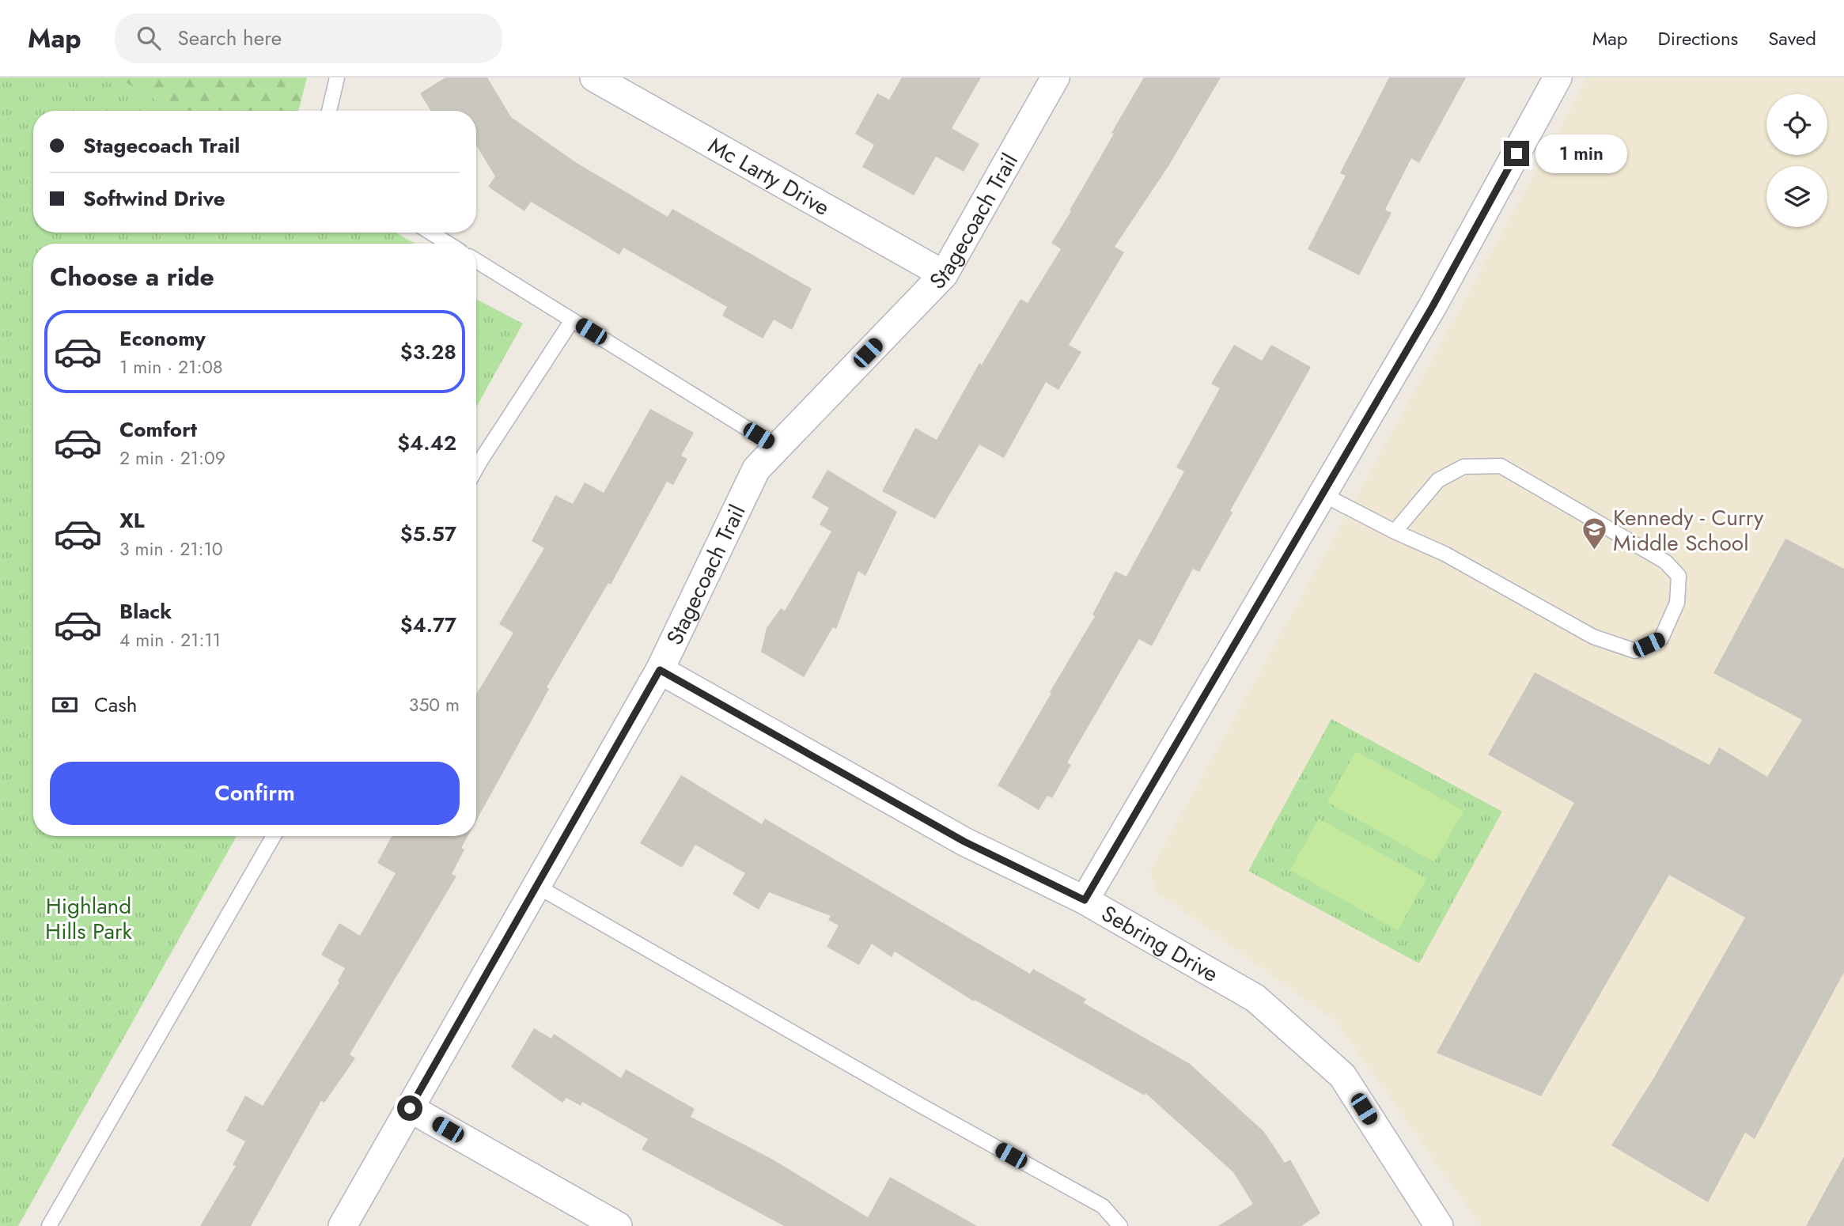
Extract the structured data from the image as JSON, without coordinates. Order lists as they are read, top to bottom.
{
  "streets": {
    "street": ["Mc Larty Drive", "Stagecoach Trail", "Sebring Drive"]
  },
  "crossings": [
    ["Mc Larty Drive", "Stagecoach Trail"],
    ["Stagecoach Trail", "Sebring Drive"]
  ],
  "parks": ["Highland Hills Park"],
  "places": {
    "school or university": ["Kennedy - Curry Middle School"]
  },
  "page": {
    "header": "Map",
    "search": "Search here",
    "nav": ["Map", "Directions", "Saved"],
    "banner": ["Stagecoach Trail", "Softwind Drive"],
    "bubble": "1 min",
    "heading": "Choose a ride",
    "list": [
      {
        "name": "Economy",
        "note": "1 min · 21:08",
        "value": "$3.28"
      },
      {
        "name": "Comfort",
        "note": "2 min · 21:09",
        "value": "$4.42"
      },
      {
        "name": "XL",
        "note": "3 min · 21:10",
        "value": "$5.57"
      },
      {
        "name": "Black",
        "note": "4 min · 21:11",
        "value": "$4.77"
      }
    ],
    "pay": ["Cash", "350 m"],
    "buttons": "Confirm"
  }
}
